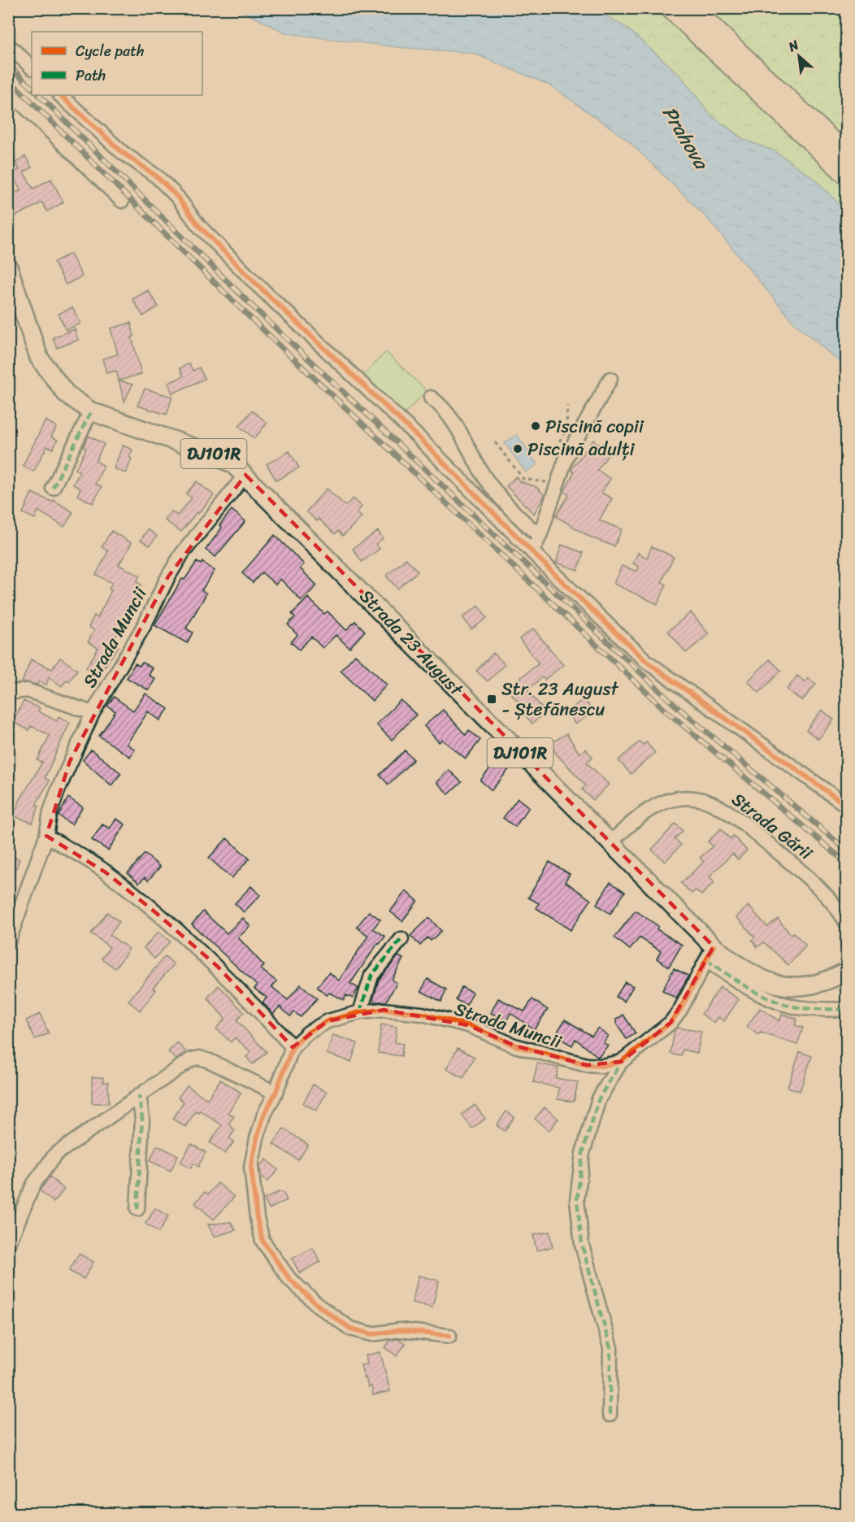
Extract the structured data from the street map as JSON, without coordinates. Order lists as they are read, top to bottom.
{
  "streets": {
    "main road": ["DJ101R", "Strada 23 August"],
    "street": ["Strada Muncii", "Strada Gării"]
  },
  "crossings": [
    ["Strada Muncii", "Strada 23 August"],
    ["Strada 23 August", "Strada Gării"]
  ],
  "water": ["Prahova"],
  "places": {
    "other": ["Piscină copii", "Piscină adulți"],
    "transit": ["Str. 23 August - Ștefănescu"]
  },
  "legend": ["Cycle path", "Path"],
  "north": "top left"
}
